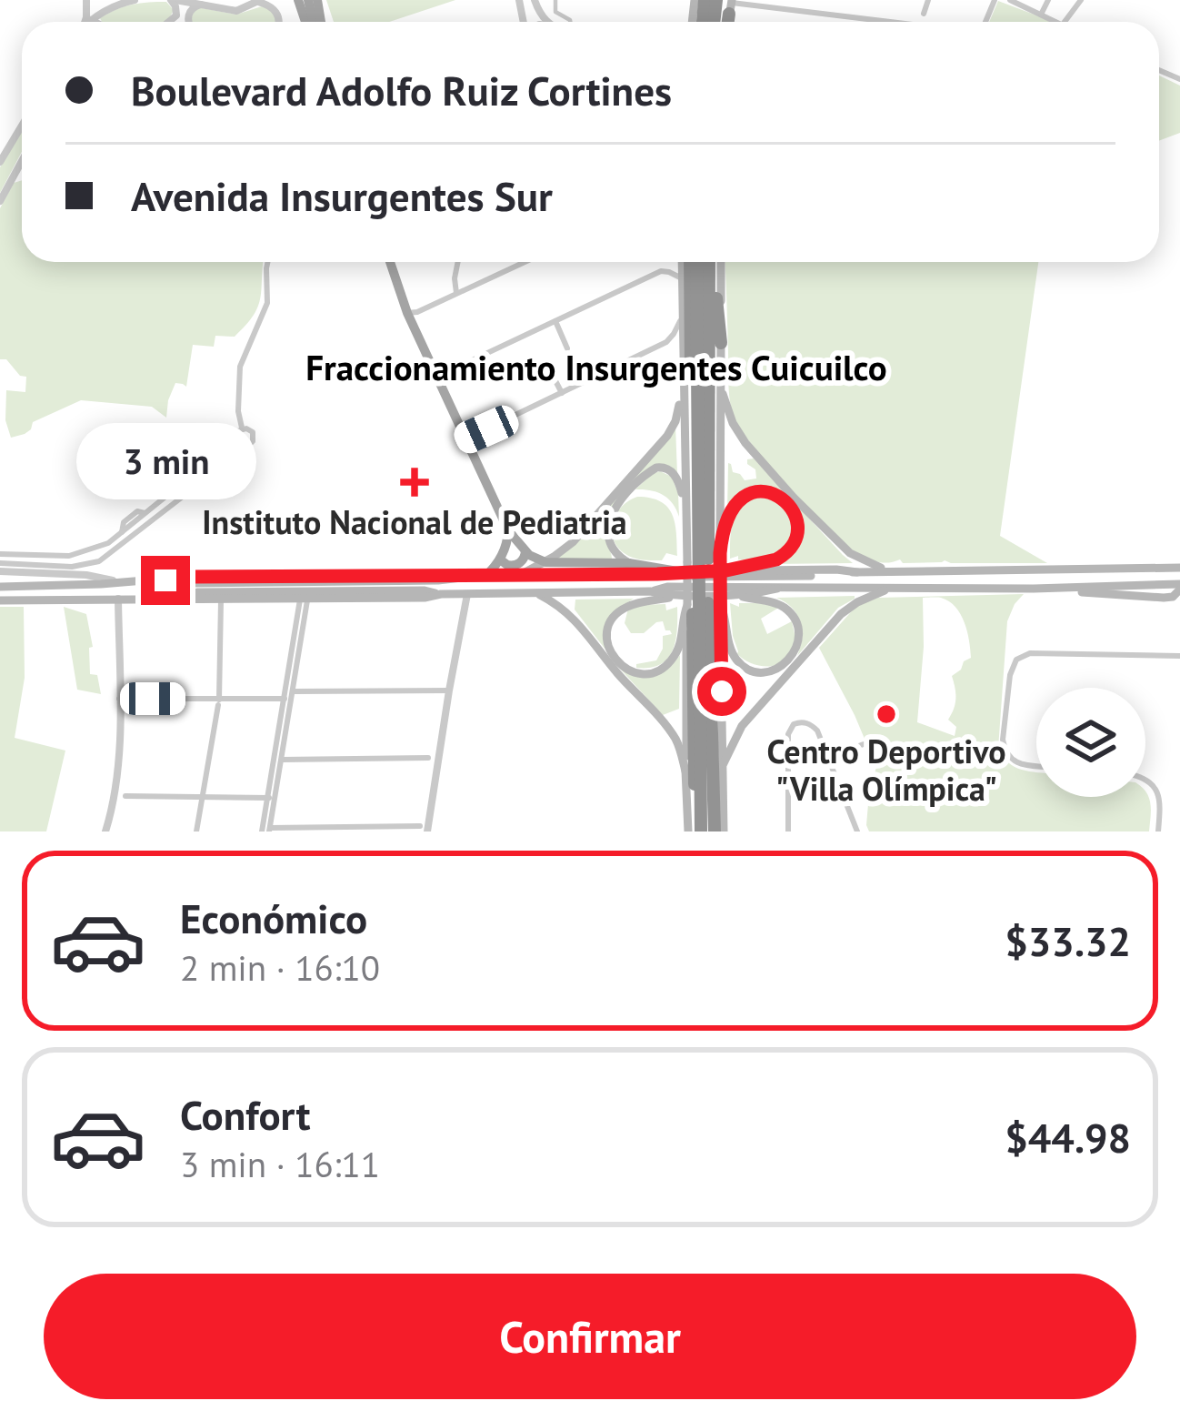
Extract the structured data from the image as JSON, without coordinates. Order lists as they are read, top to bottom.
{
  "districts": ["Fraccionamiento Insurgentes Cuicuilco"],
  "places": {
    "health": ["Instituto Nacional de Pediatria"],
    "other": ["Centro Deportivo \"Villa Olímpica\""]
  },
  "page": {
    "banner": ["Boulevard Adolfo Ruiz Cortines", "Avenida Insurgentes Sur"],
    "bubble": "3 min",
    "list": [
      {
        "name": "Económico",
        "note": "2 min · 16:10",
        "value": "$33.32"
      },
      {
        "name": "Confort",
        "note": "3 min · 16:11",
        "value": "$44.98"
      }
    ],
    "buttons": "Confirmar"
  }
}
